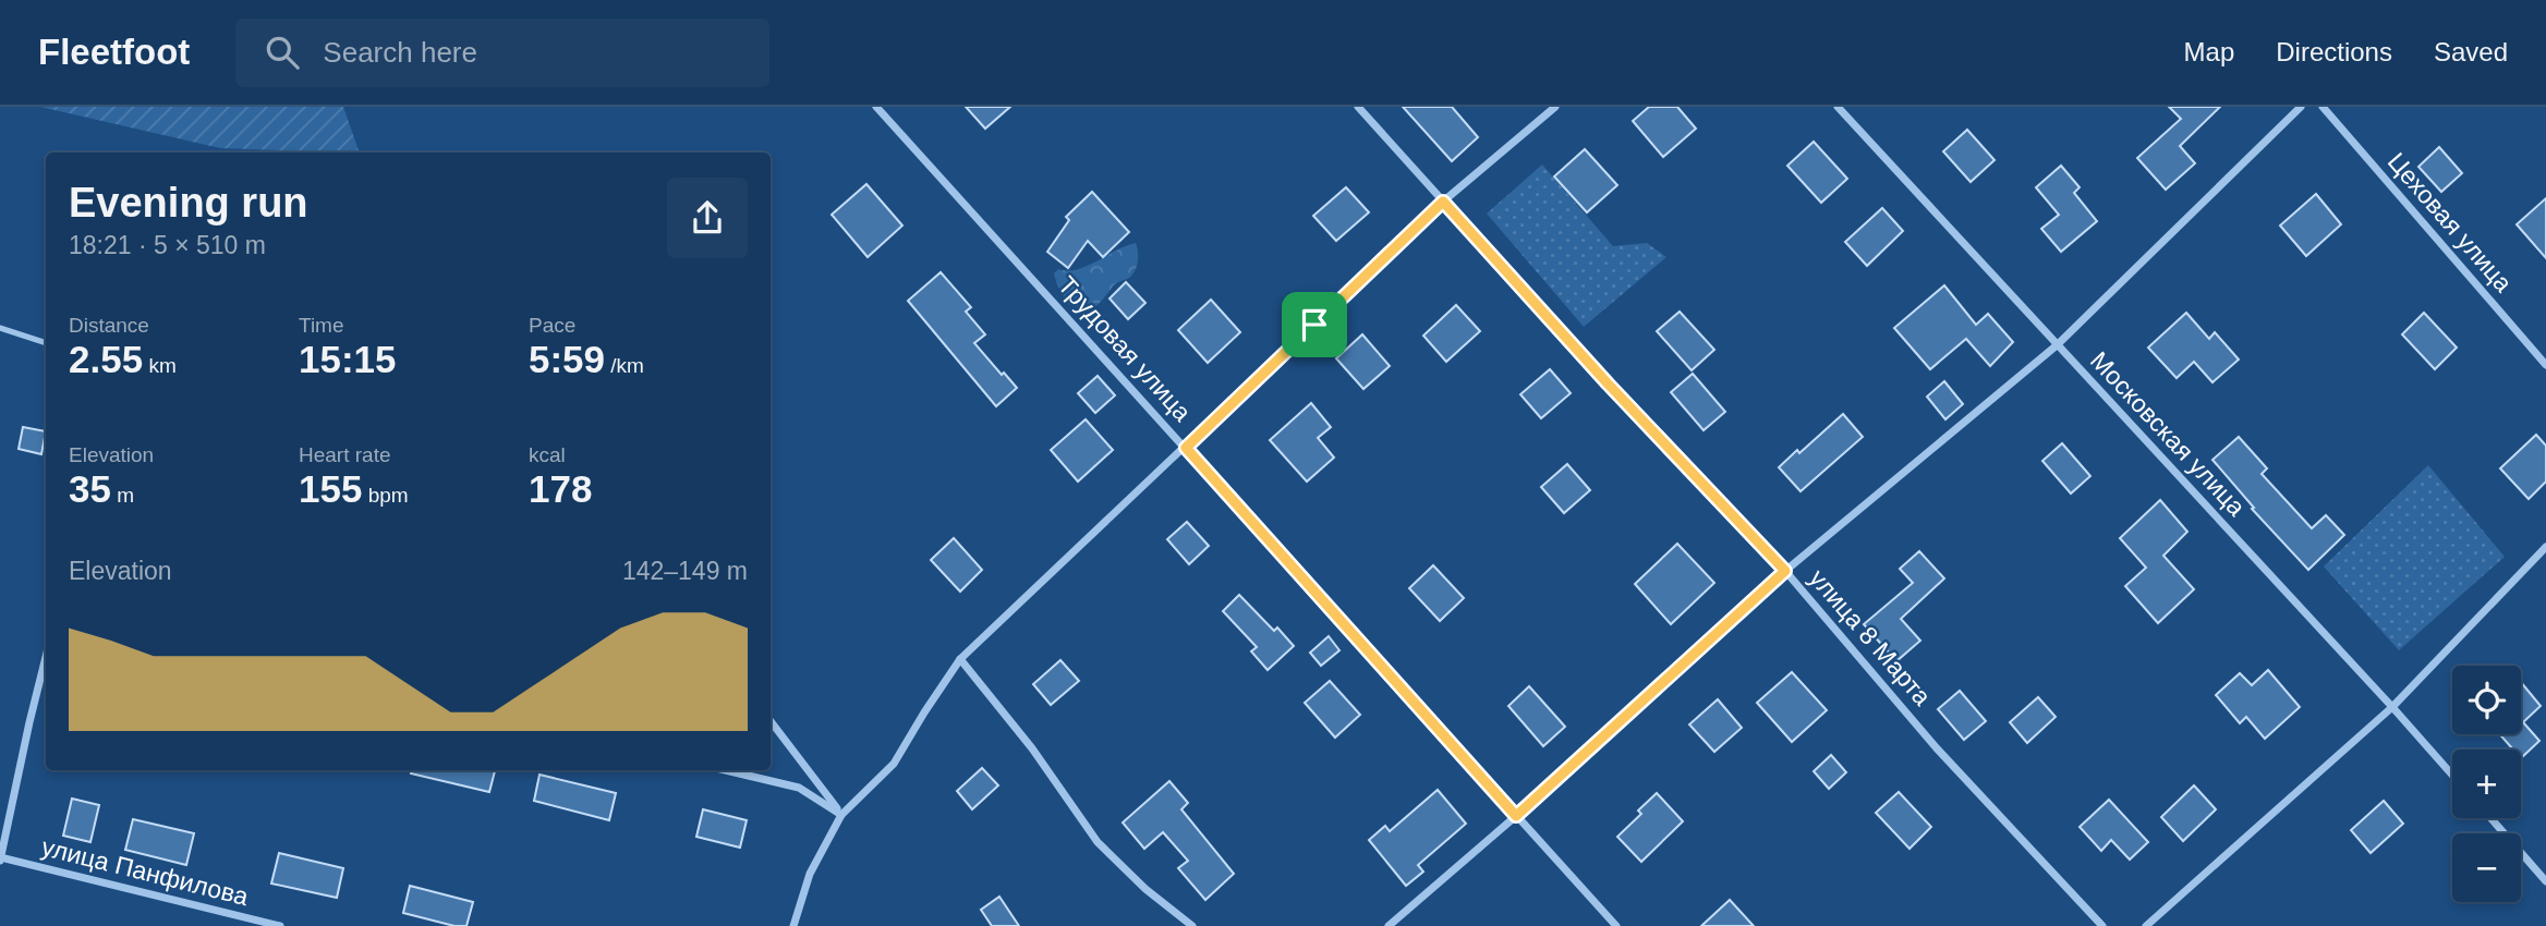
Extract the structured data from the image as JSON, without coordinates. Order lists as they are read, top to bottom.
{
  "streets": {
    "street": [
      "Цеховая улица",
      "Трудовая улица",
      "Московская улица",
      "улица 8 Марта",
      "улица Панфилова"
    ]
  },
  "page": {
    "header": "Fleetfoot",
    "search": "Search here",
    "nav": ["Map", "Directions", "Saved"],
    "heading": ["Evening run", "18:21 · 5 × 510 m"],
    "stats": [
      ["Distance", "2.55 km"],
      ["Time", "15:15"],
      ["Pace", "5:59 /km"],
      ["Elevation", "35 m"],
      ["Heart rate", "155 bpm"],
      ["kcal", "178"]
    ],
    "chart": ["Elevation", "142–149 m"],
    "map_buttons": ["+", "−"]
  }
}
